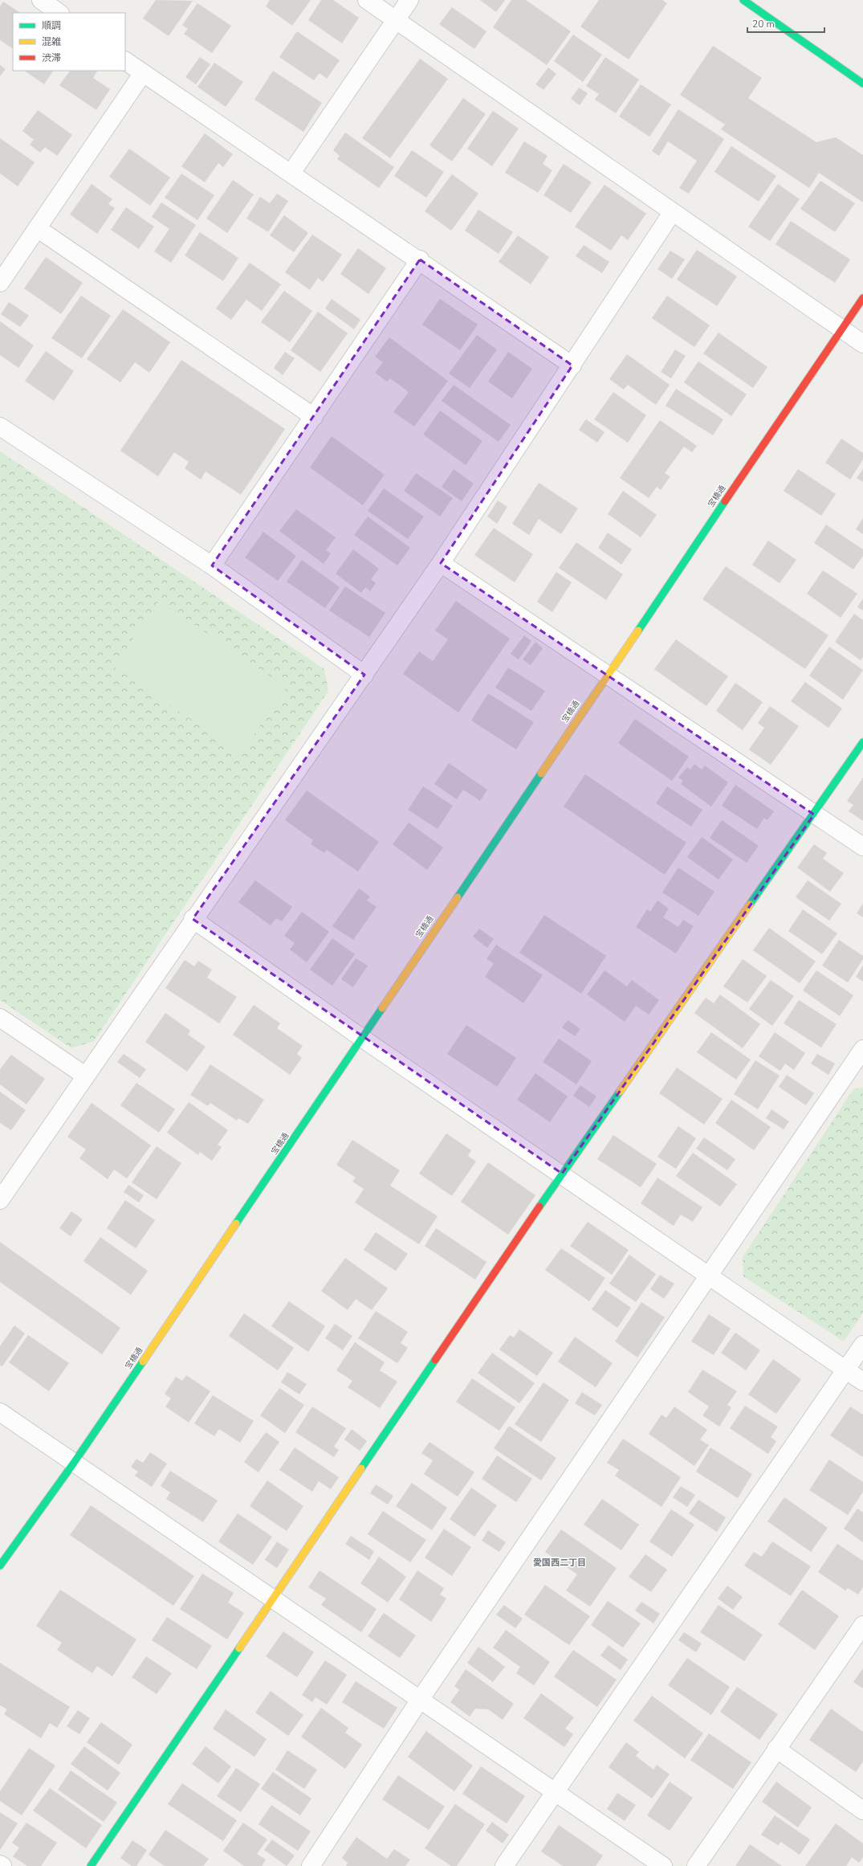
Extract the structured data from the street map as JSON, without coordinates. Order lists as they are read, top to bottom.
{
  "streets": {
    "street": ["宝橋通"]
  },
  "districts": ["愛国西二丁目"],
  "legend": ["順調", "混雑", "渋滞"],
  "scale_bar": "20 m"
}
